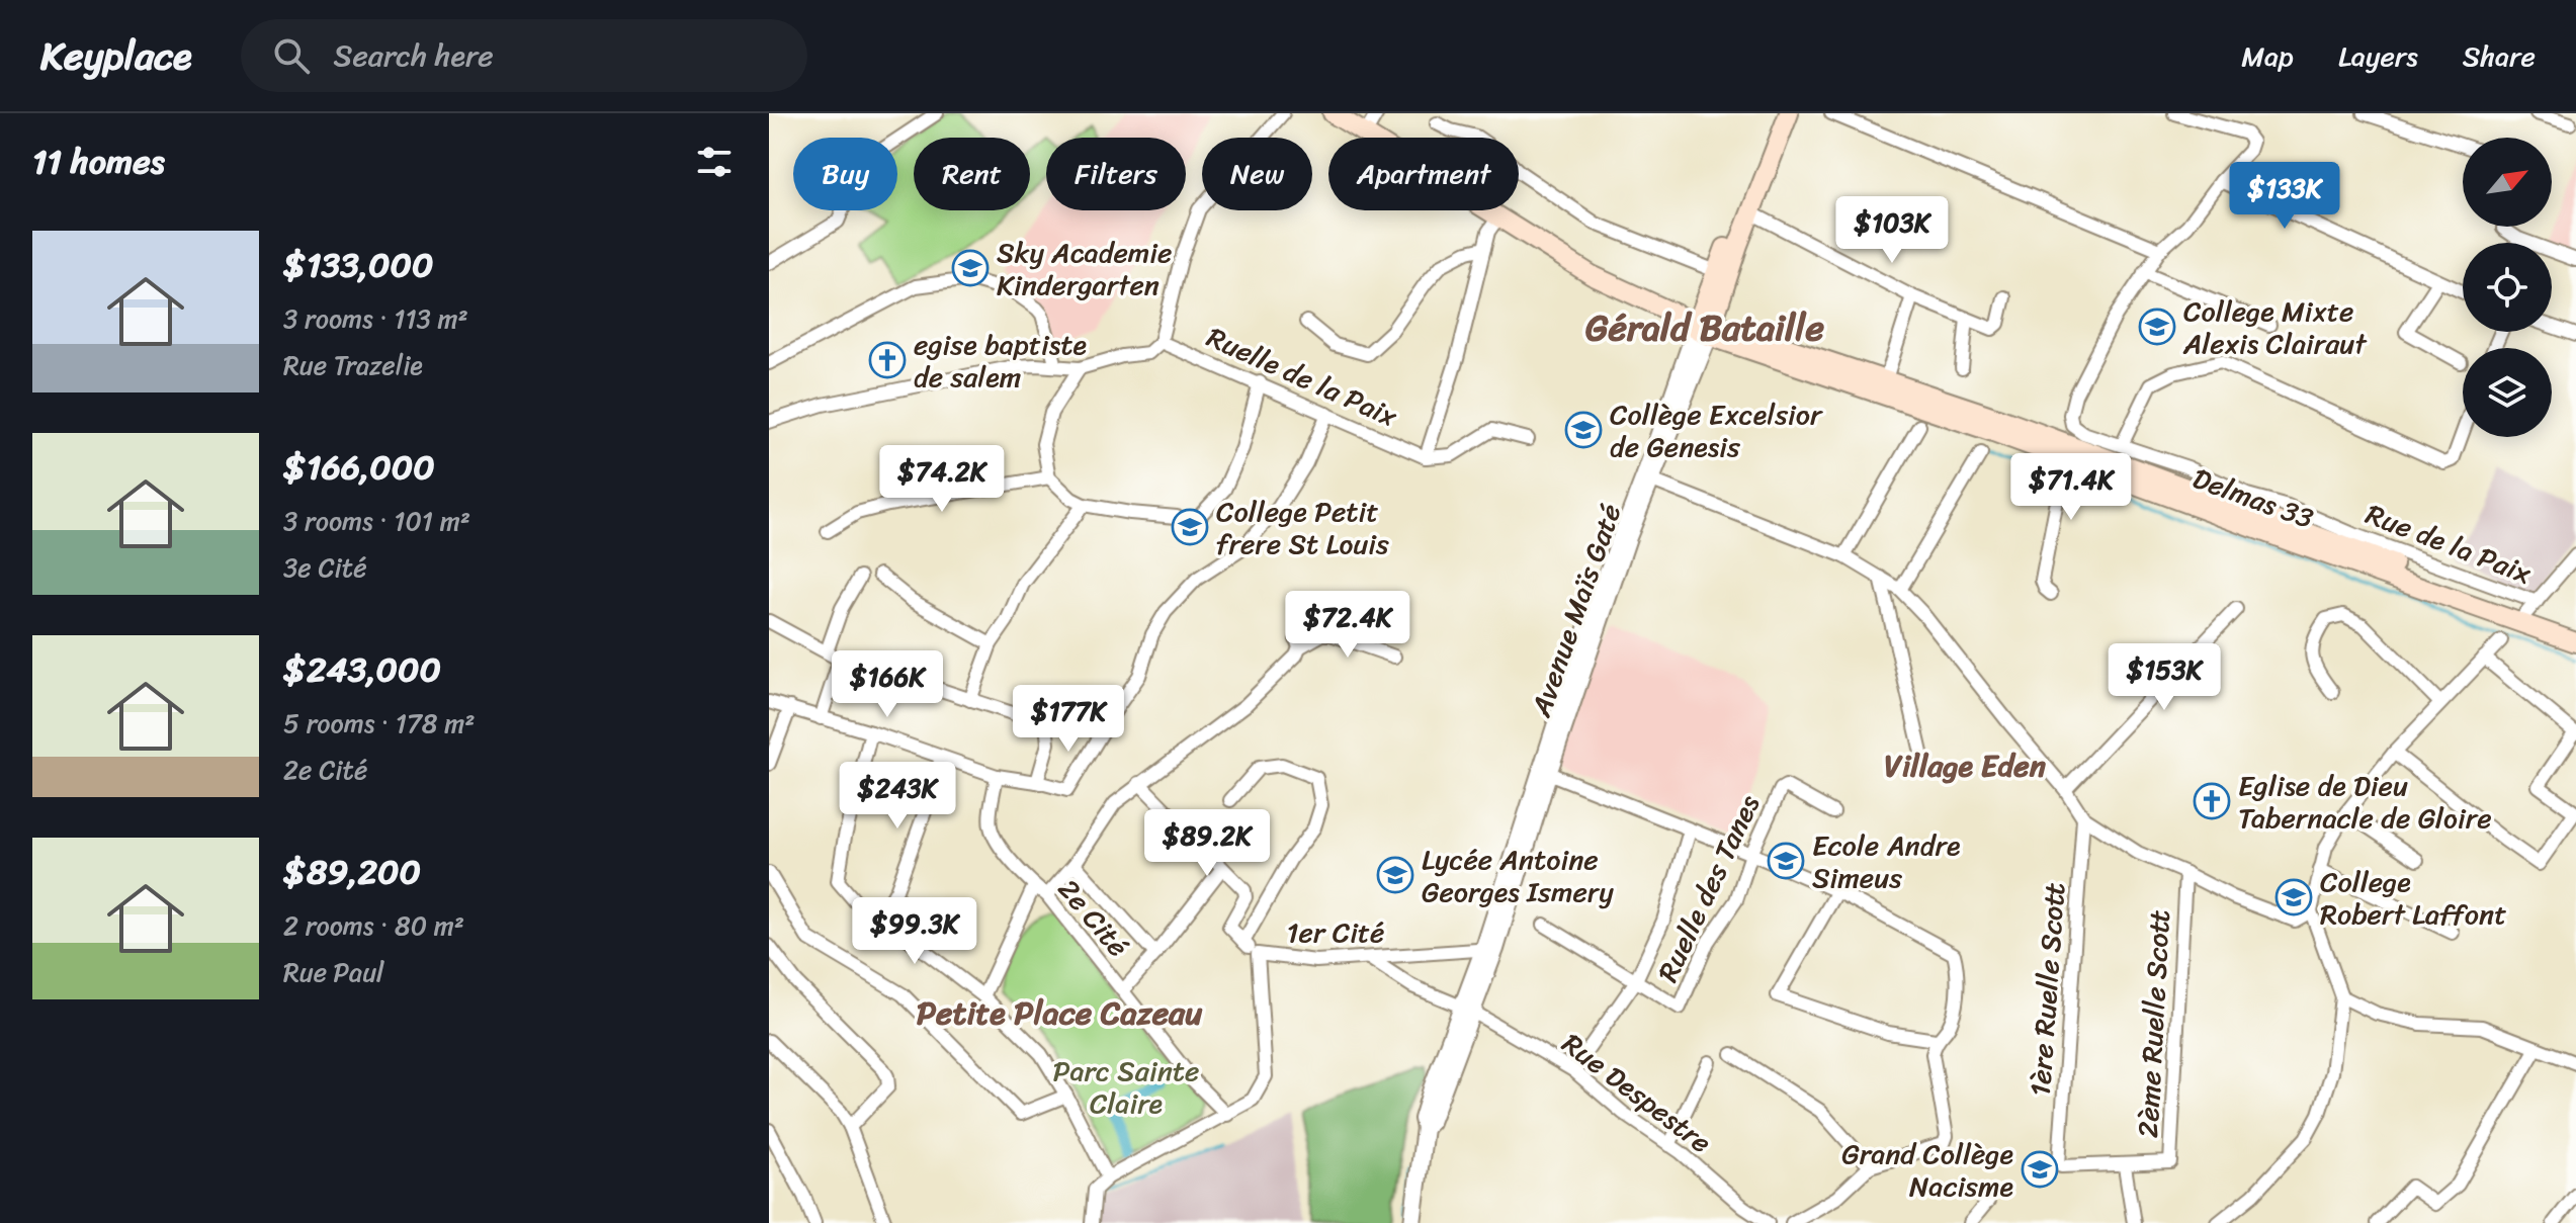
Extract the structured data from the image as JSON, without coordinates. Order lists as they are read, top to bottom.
{
  "streets": {
    "main road": ["Delmas 33", "Avenue Maïs Gaté"],
    "street": [
      "Ruelle de la Paix",
      "Rue de la Paix",
      "Ruelle des Tanes",
      "2e Cité",
      "1er Cité",
      "1ère Ruelle Scott",
      "2ème Ruelle Scott",
      "Rue Despestre"
    ]
  },
  "crossings": [
    ["Delmas 33", "Rue de la Paix"],
    ["Delmas 33", "Avenue Maïs Gaté"],
    ["Avenue Maïs Gaté", "1er Cité"],
    ["Avenue Maïs Gaté", "Rue Despestre"],
    ["2e Cité", "1er Cité"],
    ["1er Cité", "Rue Despestre"],
    ["1ère Ruelle Scott", "2ème Ruelle Scott"]
  ],
  "districts": ["Gérald Bataille", "Village Eden", "Petite Place Cazeau"],
  "parks": ["Parc Sainte Claire"],
  "places": {
    "school or university": [
      "Sky Academie Kindergarten",
      "College Mixte Alexis Clairaut",
      "Collège Excelsior de Genesis",
      "College Petit frere St Louis",
      "Ecole Andre Simeus",
      "Lycée Antoine Georges Ismery",
      "College Robert Laffont",
      "Grand Collège Nacisme"
    ],
    "church": ["egise baptiste de salem", "Eglise de Dieu Tabernacle de Gloire"]
  },
  "north": "top right",
  "page": {
    "header": "Keyplace",
    "search": "Search here",
    "nav": ["Map", "Layers", "Share"],
    "heading": "11 homes",
    "chip": [
      "Buy",
      "Rent",
      "Filters",
      "New",
      "Apartment"
    ],
    "price": [
      "$133K",
      "$103K",
      "$74.2K",
      "$71.4K",
      "$72.4K",
      "$153K",
      "$166K",
      "$177K",
      "$243K",
      "$89.2K",
      "$99.3K"
    ],
    "list": [
      {
        "name": "$133,000",
        "note": "3 rooms · 113 m² · Rue Trazelie"
      },
      {
        "name": "$166,000",
        "note": "3 rooms · 101 m² · 3e Cité"
      },
      {
        "name": "$243,000",
        "note": "5 rooms · 178 m² · 2e Cité"
      },
      {
        "name": "$89,200",
        "note": "2 rooms · 80 m² · Rue Paul"
      }
    ]
  }
}
